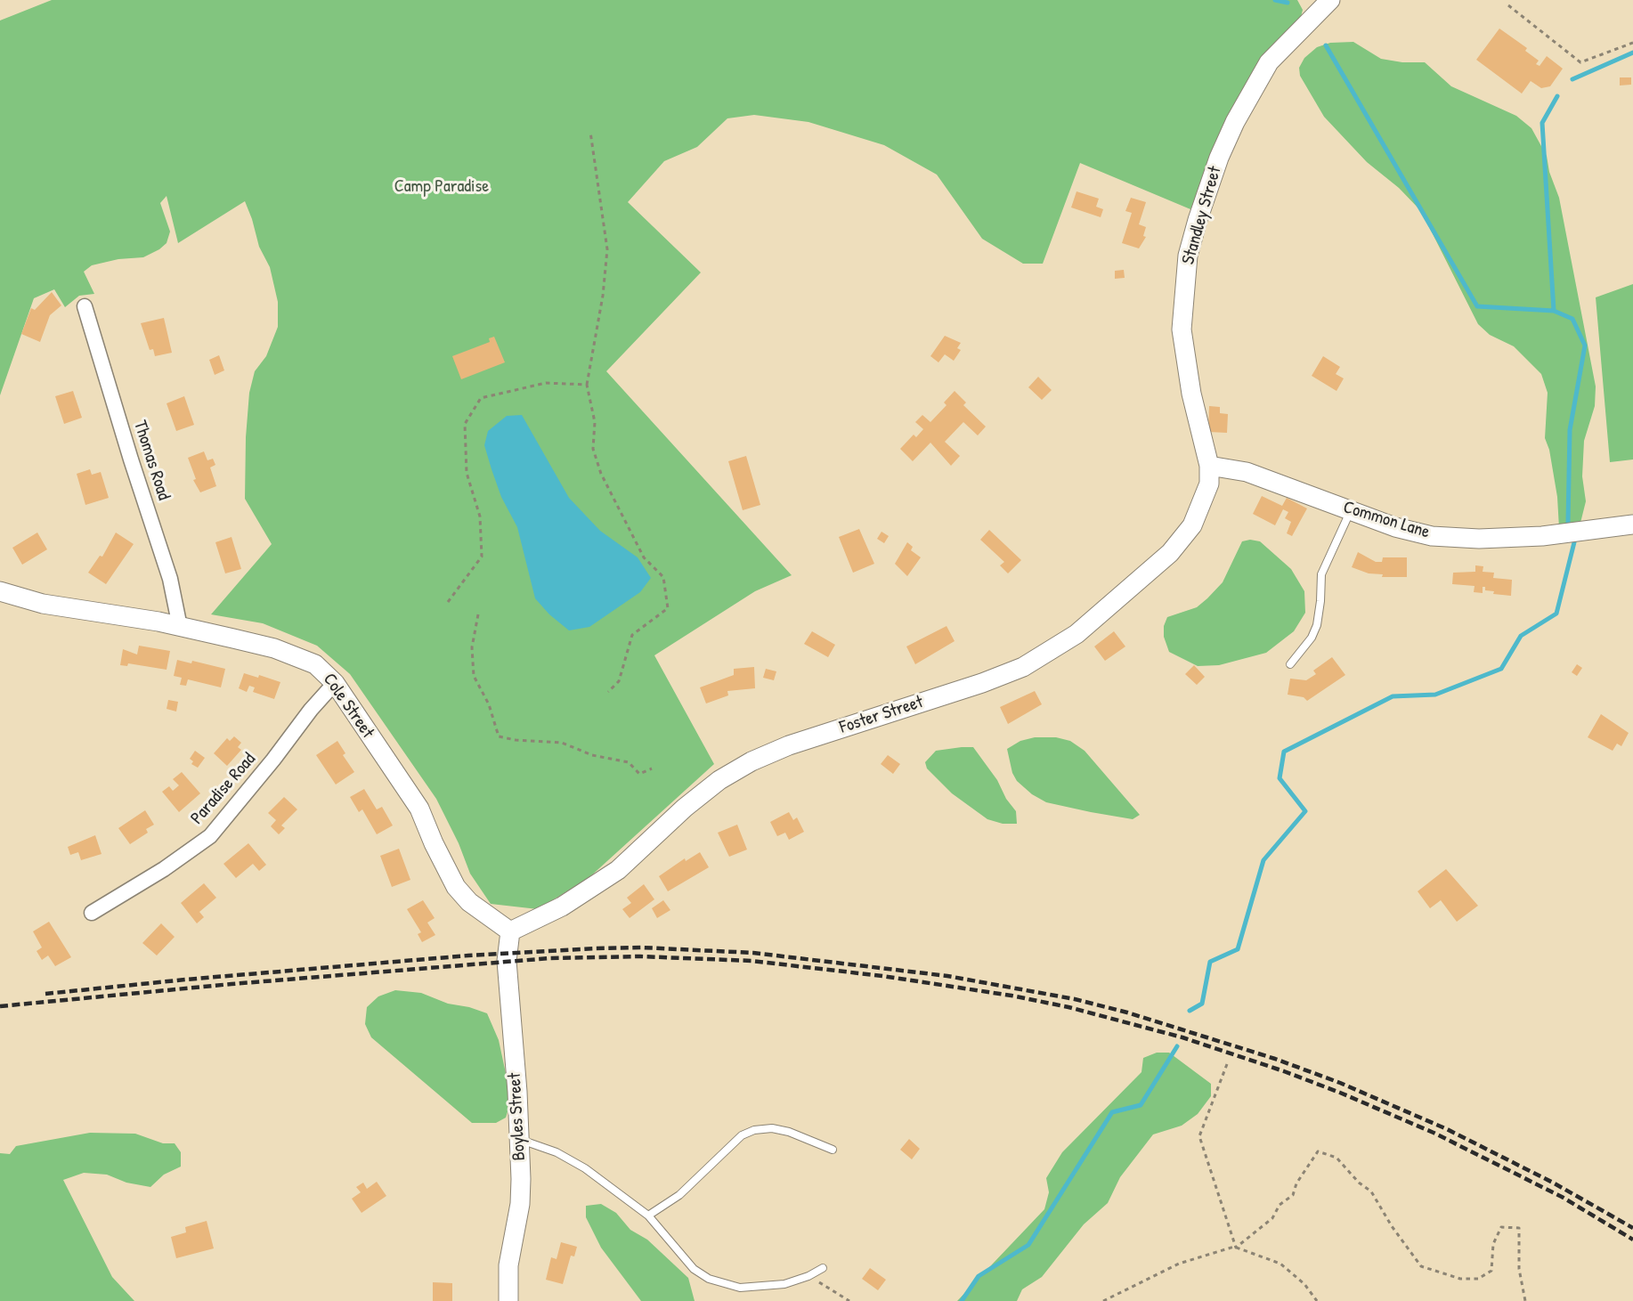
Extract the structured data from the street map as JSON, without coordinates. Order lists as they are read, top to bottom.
{
  "streets": {
    "street": [
      "Standley Street",
      "Thomas Road",
      "Common Lane",
      "Cole Street",
      "Foster Street",
      "Paradise Road",
      "Boyles Street"
    ]
  },
  "crossings": [
    ["Standley Street", "Common Lane"],
    ["Standley Street", "Foster Street"],
    ["Thomas Road", "Cole Street"],
    ["Common Lane", "Foster Street"],
    ["Cole Street", "Foster Street"],
    ["Cole Street", "Paradise Road"],
    ["Cole Street", "Boyles Street"],
    ["Foster Street", "Boyles Street"]
  ],
  "parks": ["Camp Paradise"]
}
